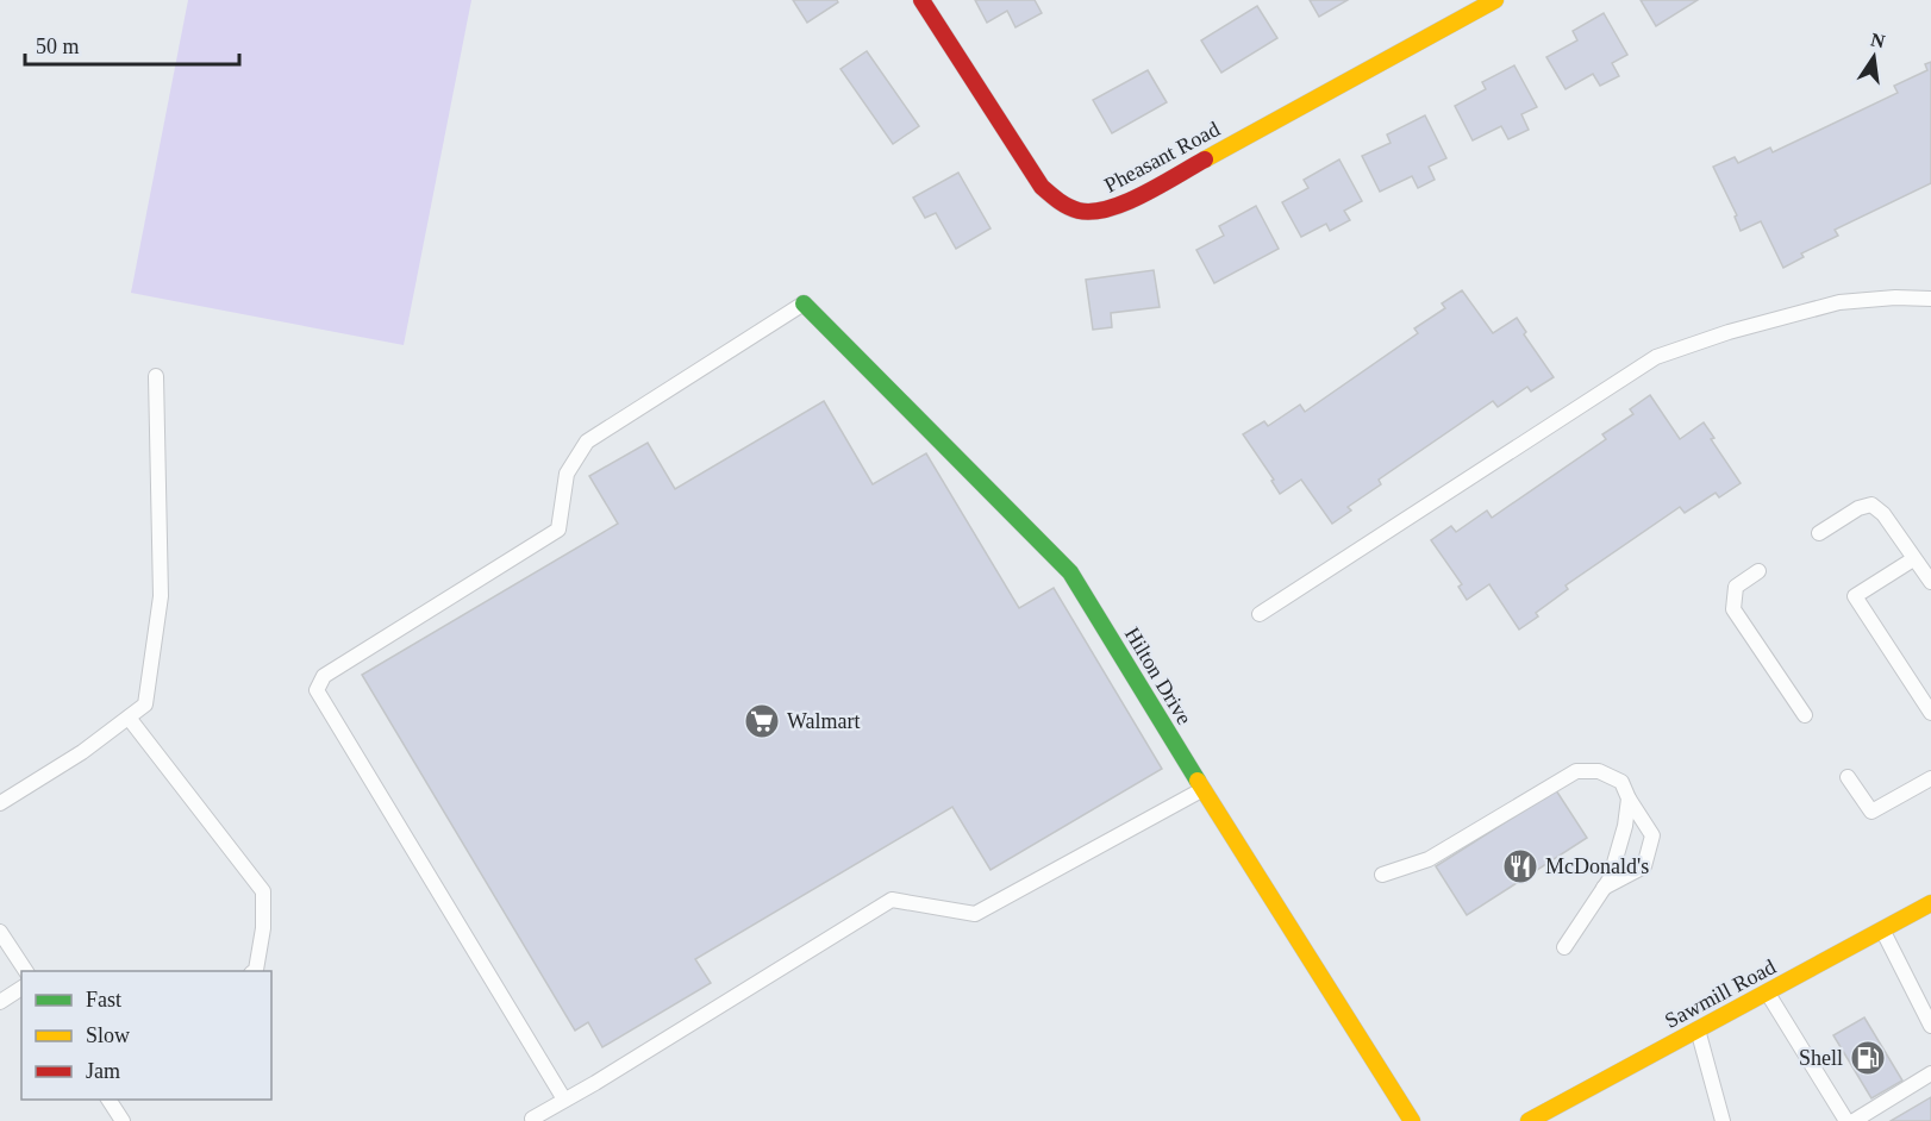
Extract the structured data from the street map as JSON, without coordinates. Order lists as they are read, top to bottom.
{
  "streets": {
    "street": ["Pheasant Road", "Hilton Drive", "Sawmill Road"]
  },
  "places": {
    "supermarket": ["Walmart"],
    "restaurant": ["McDonald's"],
    "fuel station": ["Shell"]
  },
  "legend": ["Fast", "Slow", "Jam"],
  "scale_bar": "50 m",
  "north": "top"
}
